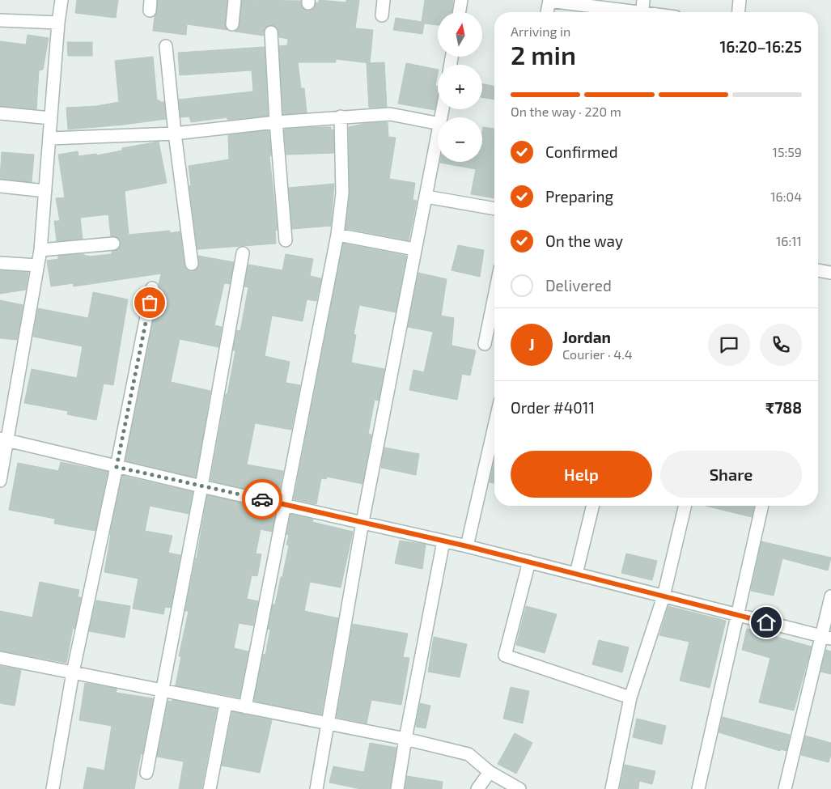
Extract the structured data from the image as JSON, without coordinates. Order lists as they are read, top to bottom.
{
  "north": "top",
  "page": {
    "map_buttons": ["+", "−"],
    "heading": ["2 min", "Arriving in", "16:20–16:25"],
    "panel": [
      "Jordan",
      "Courier · 4.4",
      "Order #4011",
      "₹788"
    ],
    "bar": "On the way · 220 m",
    "list": [
      ["Confirmed", "15:59"],
      ["Preparing", "16:04"],
      ["On the way", "16:11"],
      "Delivered"
    ],
    "round": "J",
    "buttons": ["Help", "Share"]
  }
}
